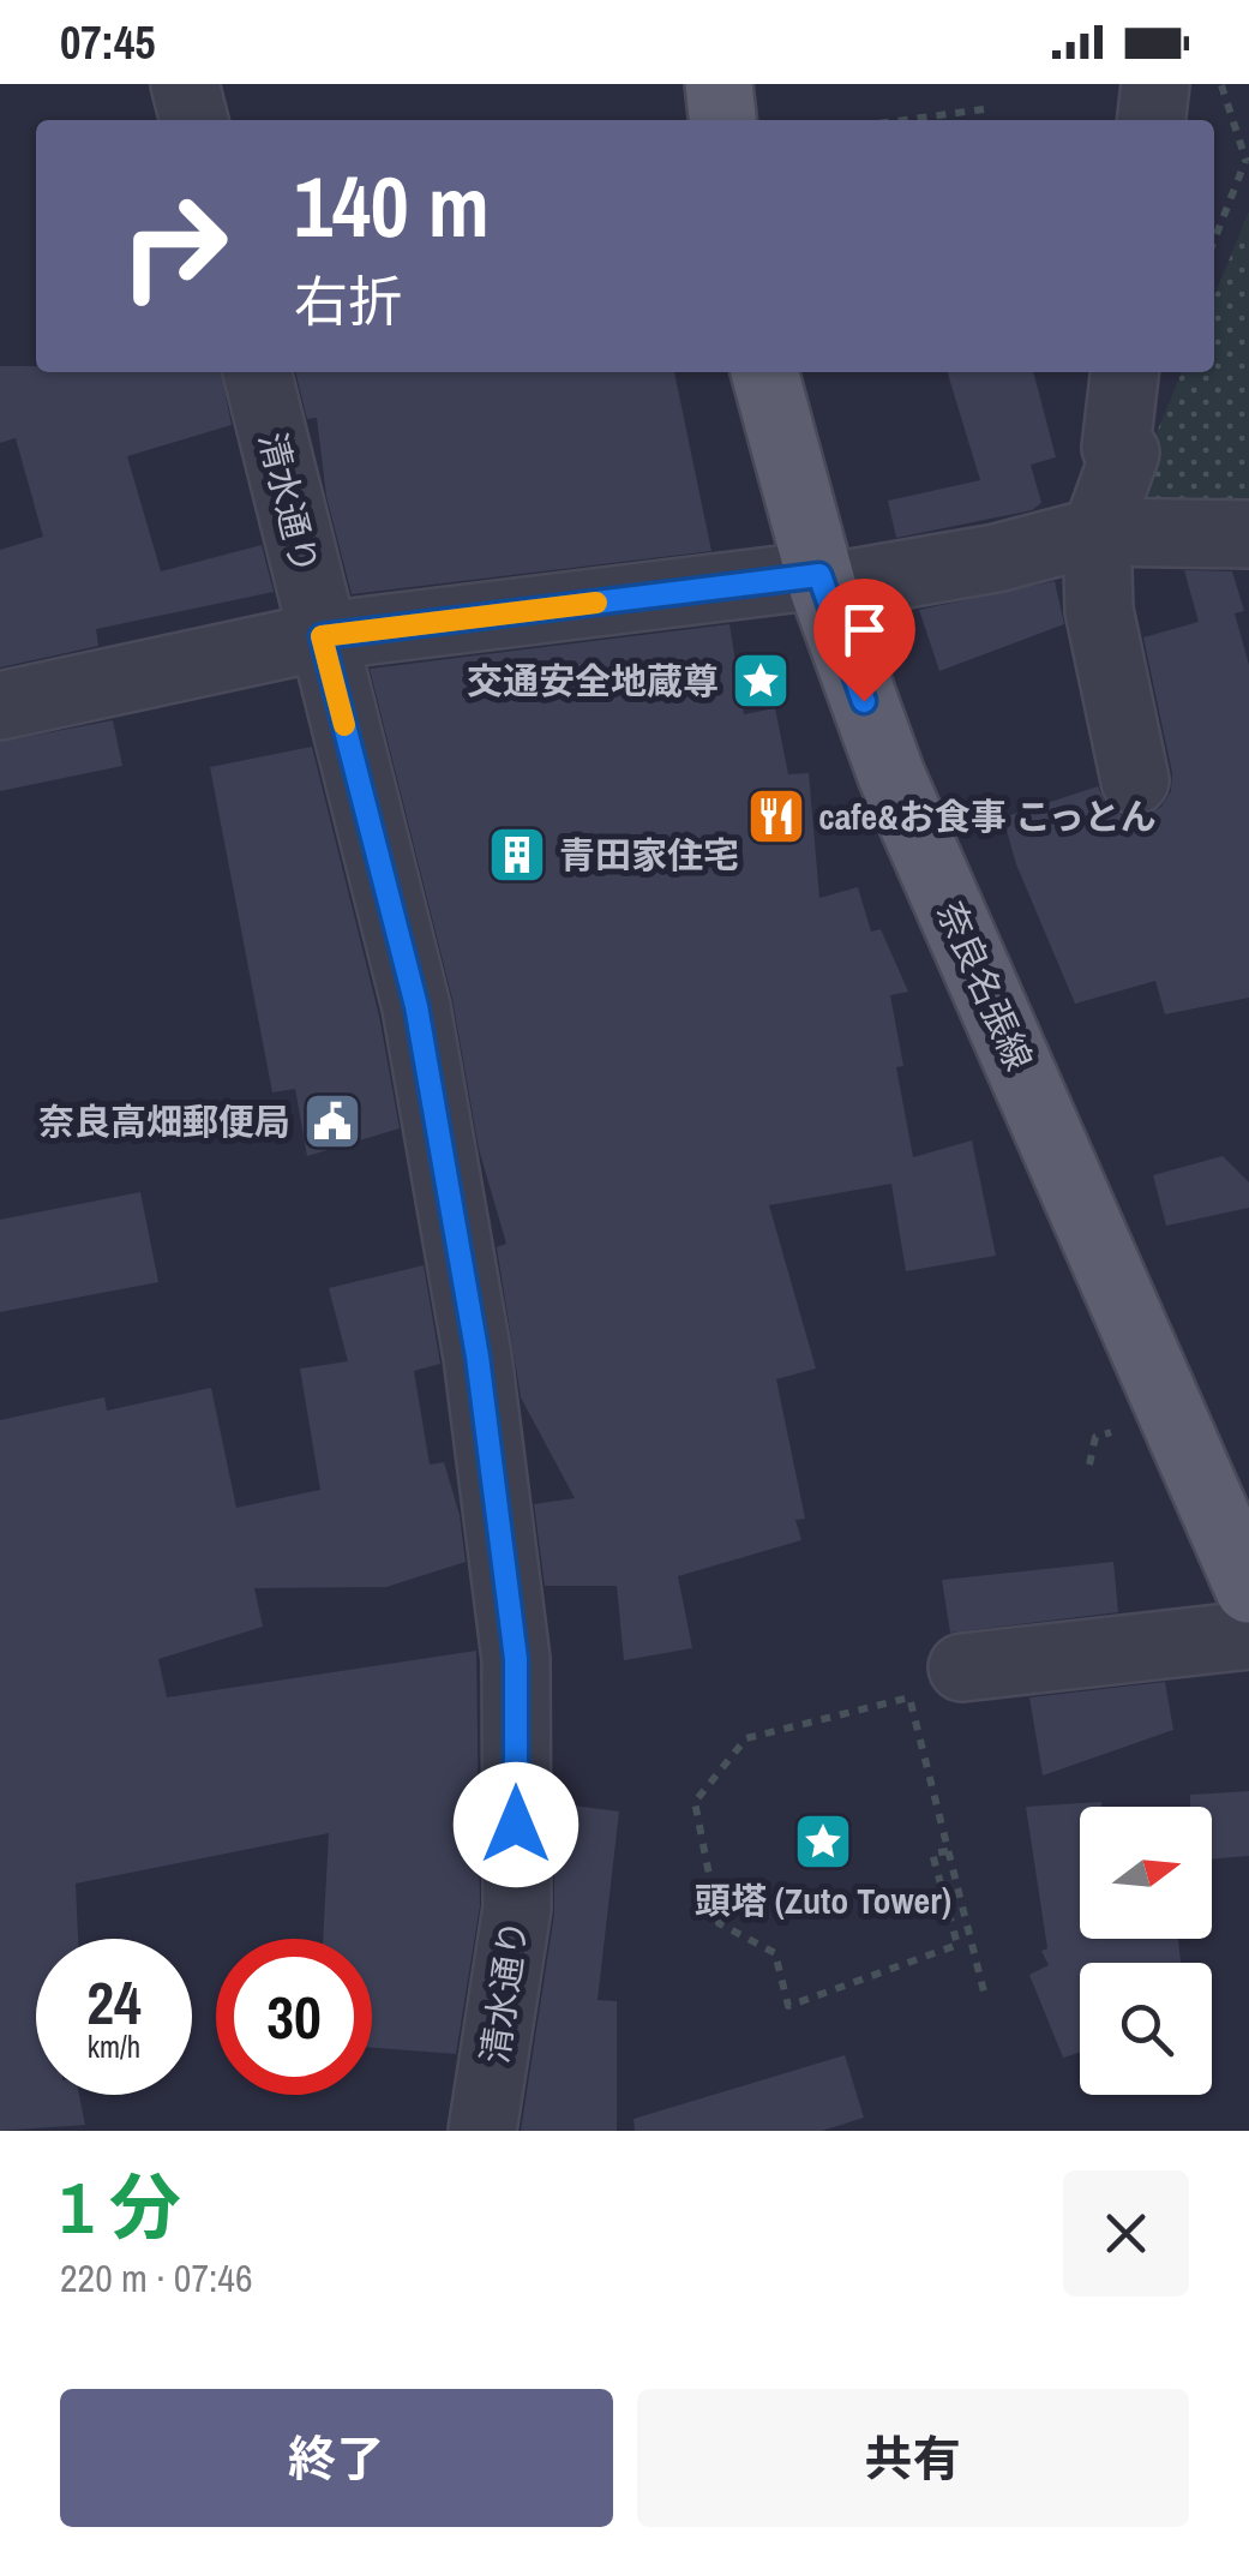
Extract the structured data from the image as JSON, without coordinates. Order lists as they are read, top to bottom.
{
  "streets": {
    "main road": ["奈良名張線"],
    "street": ["清水通り"]
  },
  "places": {
    "place": ["交通安全地蔵尊", "頭塔 (Zuto Tower)"],
    "restaurant": ["cafe&お食事 こっとん"],
    "building": ["青田家住宅"],
    "public building": ["奈良高畑郵便局"]
  },
  "north": "right",
  "page": {
    "status": "07:45",
    "turn": ["140 m", "右折"],
    "speed": "24 km/h",
    "limit": "30",
    "heading": ["1 分", "220 m · 07:46"],
    "buttons": ["終了", "共有"]
  }
}
